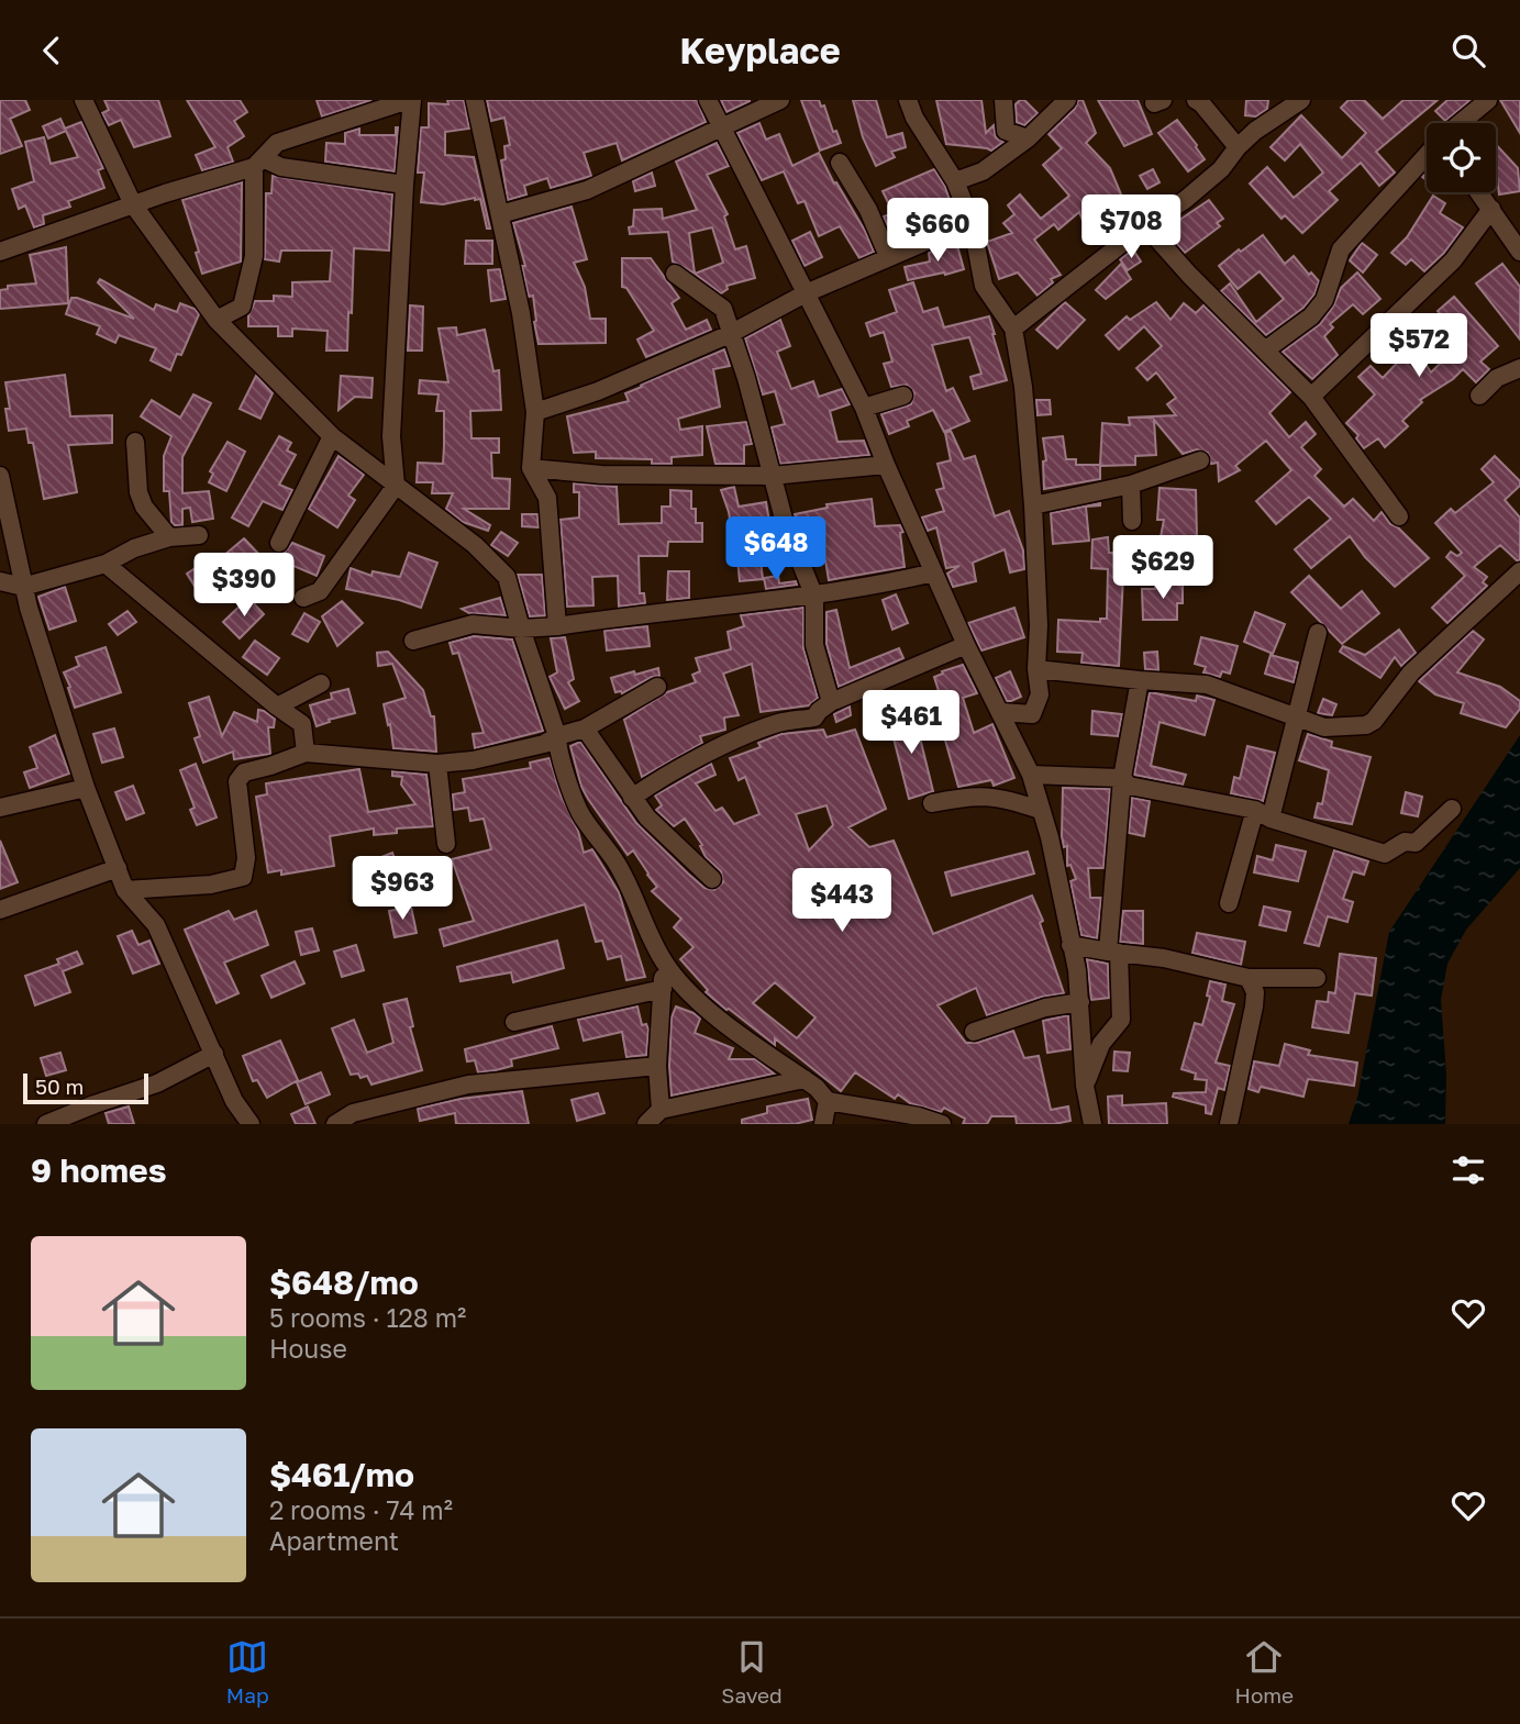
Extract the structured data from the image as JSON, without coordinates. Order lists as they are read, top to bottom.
{
  "scale_bar": "50 m",
  "page": {
    "header": "Keyplace",
    "price": [
      "$708",
      "$660",
      "$572",
      "$648",
      "$629",
      "$390",
      "$461",
      "$963",
      "$443"
    ],
    "scale": "50 m",
    "heading": "9 homes",
    "list": [
      {
        "name": "$648/mo",
        "note": "5 rooms · 128 m² · House"
      },
      {
        "name": "$461/mo",
        "note": "2 rooms · 74 m² · Apartment"
      }
    ],
    "tabs": ["Map", "Saved", "Home"]
  }
}
